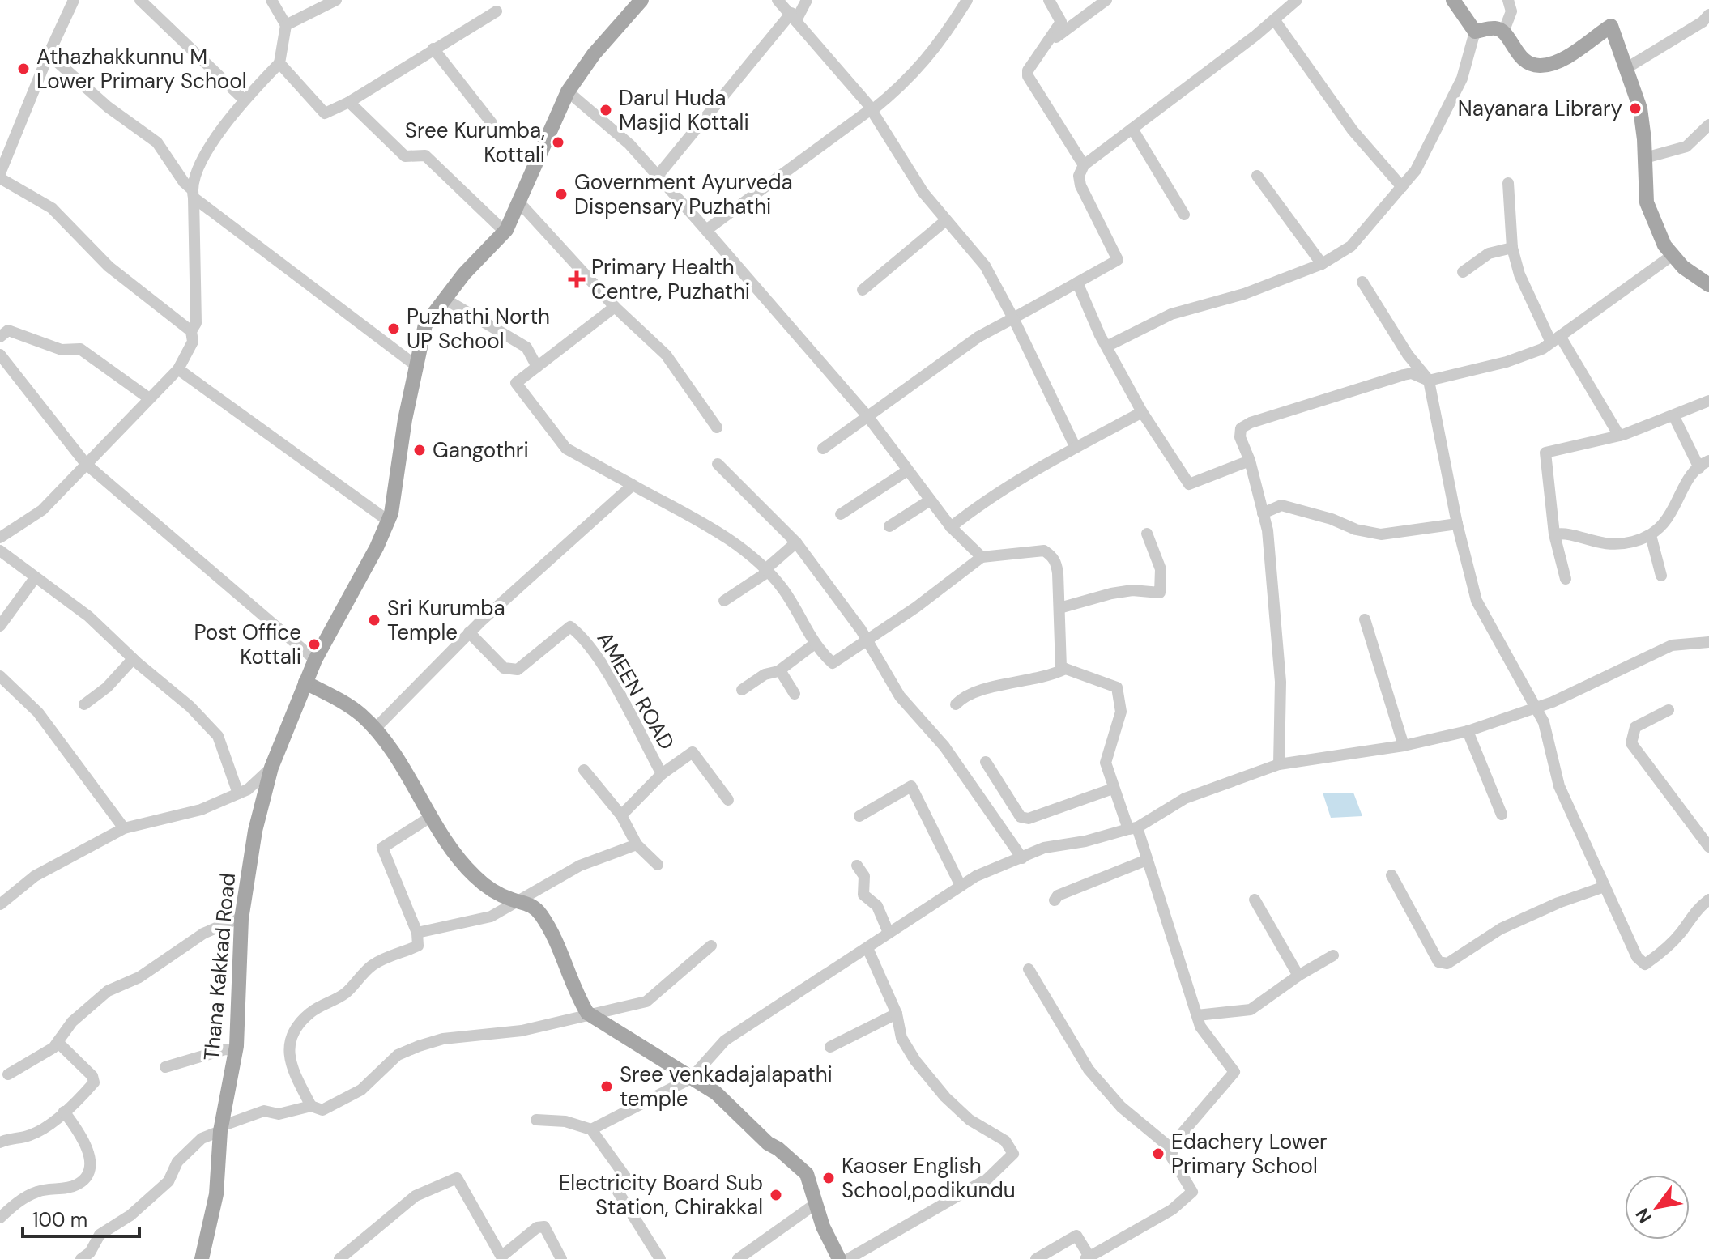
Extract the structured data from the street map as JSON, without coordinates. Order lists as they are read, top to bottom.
{
  "streets": {
    "main road": ["Thana Kakkad Road"],
    "street": ["AMEEN ROAD"]
  },
  "places": {
    "other": [
      "Athazhakkunnu M Lower Primary School",
      "Nayanara Library",
      "Darul Huda Masjid Kottali",
      "Sree Kurumba, Kottali",
      "Government Ayurveda Dispensary Puzhathi",
      "Puzhathi North UP School",
      "Gangothri",
      "Sri Kurumba Temple",
      "Post Office Kottali",
      "Sree venkadajalapathi temple",
      "Edachery Lower Primary School",
      "Kaoser English School,podikundu",
      "Electricity Board Sub Station, Chirakkal"
    ],
    "health": ["Primary Health Centre, Puzhathi"]
  },
  "scale_bar": "100 m",
  "north": "bottom left"
}
